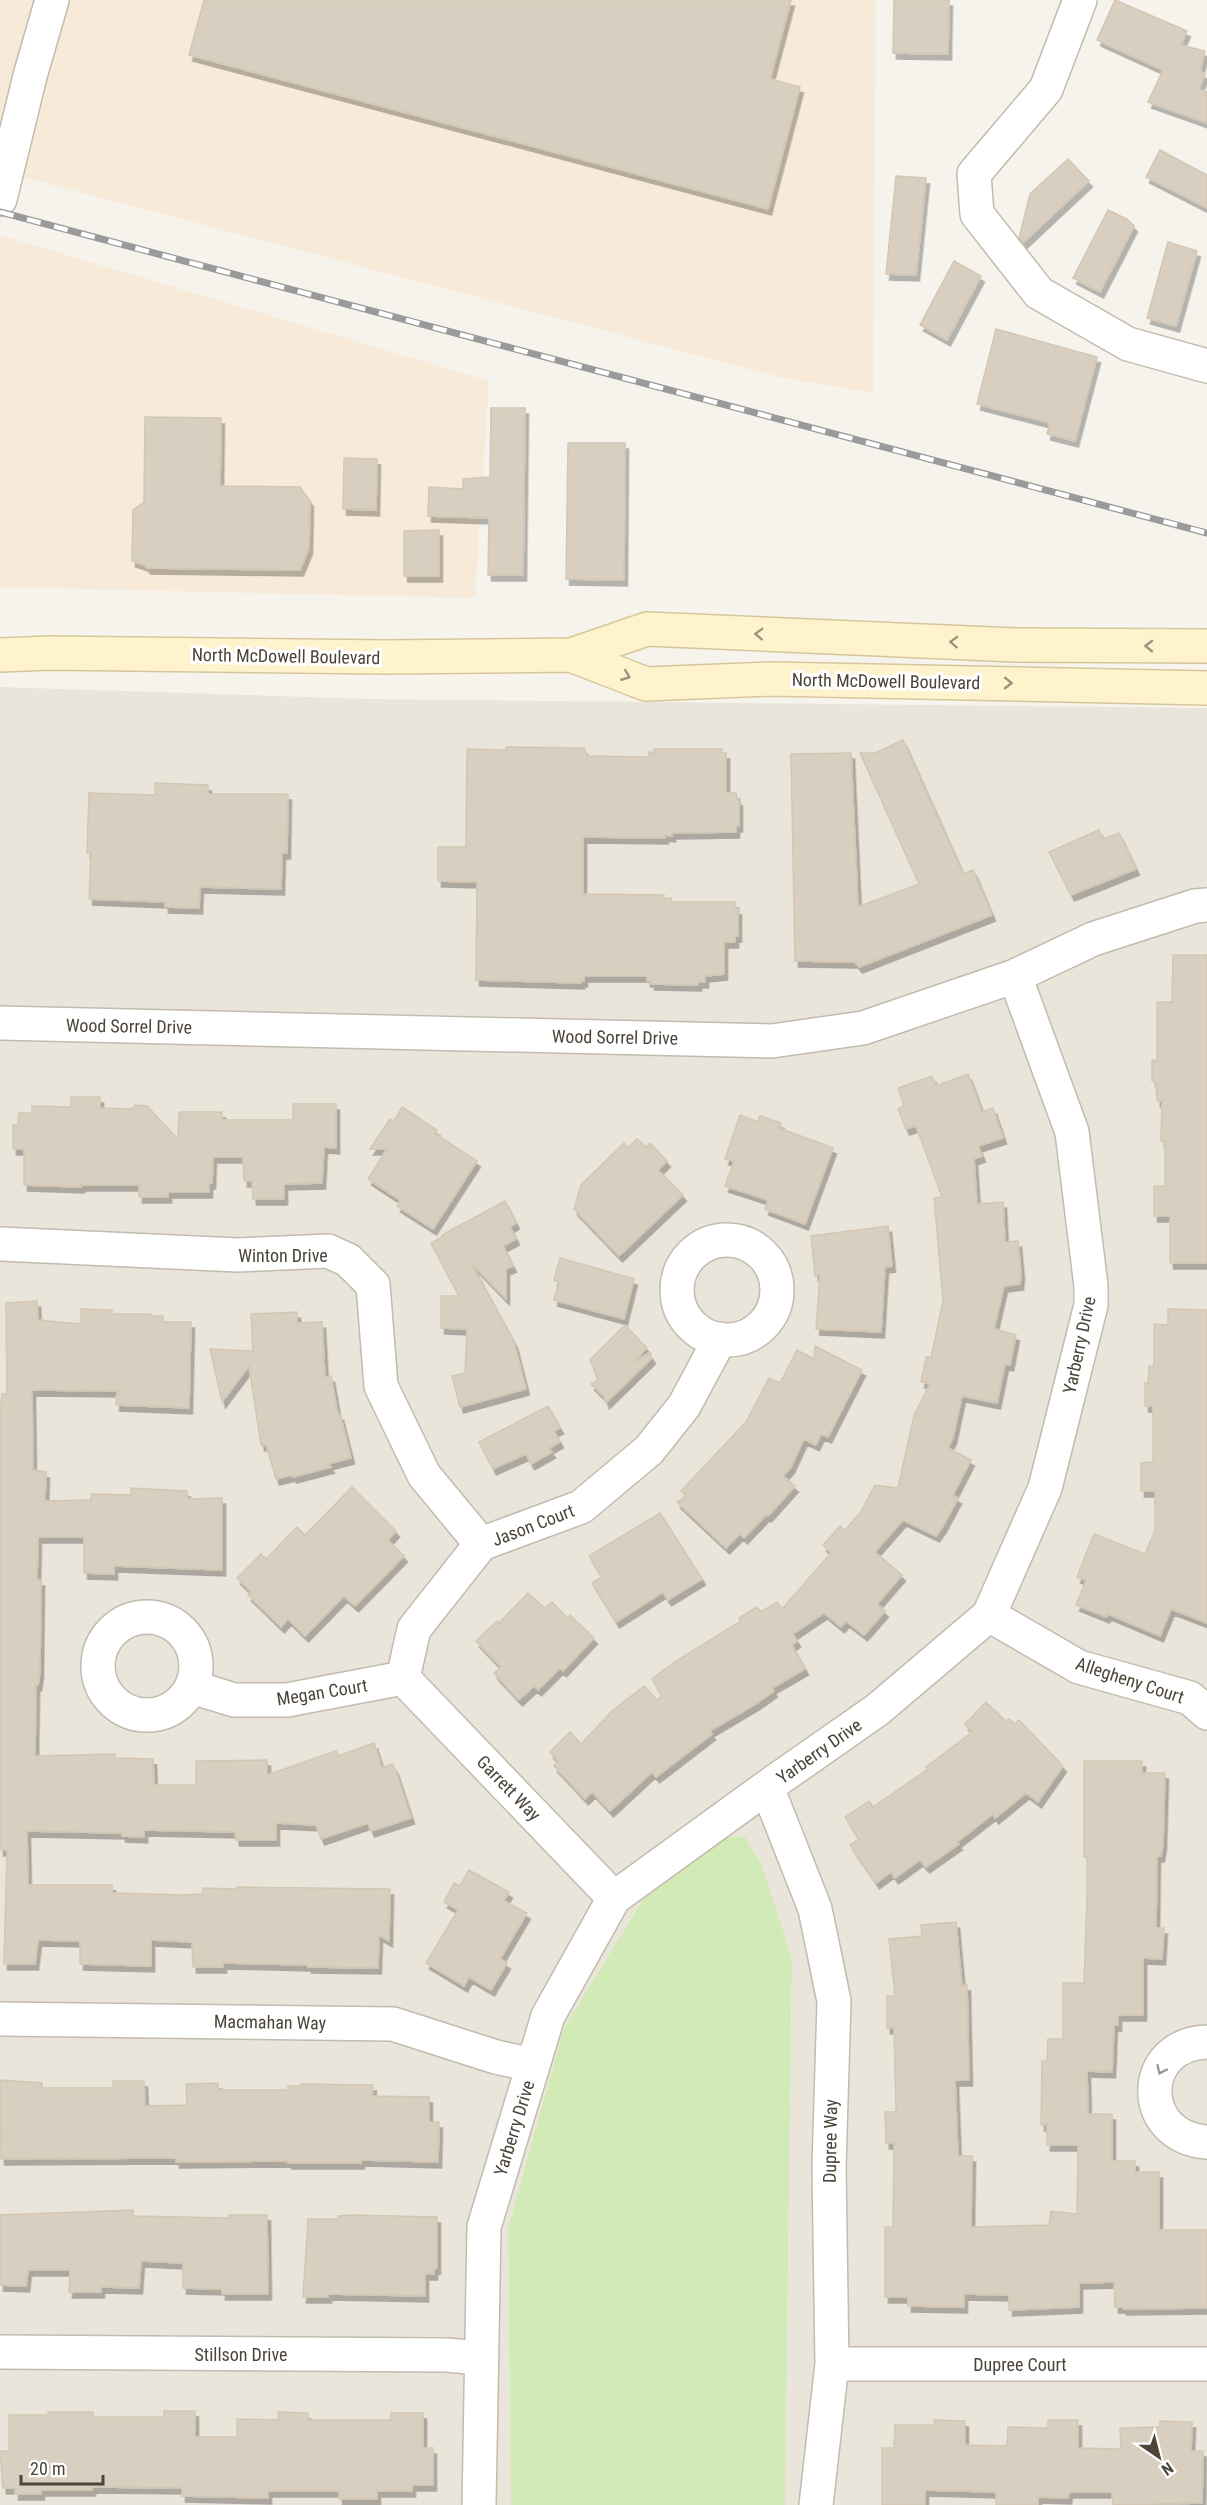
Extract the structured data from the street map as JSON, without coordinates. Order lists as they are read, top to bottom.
{
  "streets": {
    "main road": ["North McDowell Boulevard"],
    "street": [
      "Wood Sorrel Drive",
      "Winton Drive",
      "Yarberry Drive",
      "Jason Court",
      "Allegheny Court",
      "Megan Court",
      "Garrett Way",
      "Macmahan Way",
      "Dupree Way",
      "Stillson Drive",
      "Dupree Court"
    ]
  },
  "crossings": [
    ["Wood Sorrel Drive", "Yarberry Drive"],
    ["Winton Drive", "Jason Court"],
    ["Yarberry Drive", "Allegheny Court"],
    ["Yarberry Drive", "Garrett Way"],
    ["Yarberry Drive", "Macmahan Way"],
    ["Yarberry Drive", "Dupree Way"],
    ["Yarberry Drive", "Stillson Drive"],
    ["Jason Court", "Megan Court"],
    ["Jason Court", "Garrett Way"],
    ["Megan Court", "Garrett Way"],
    ["Dupree Way", "Dupree Court"]
  ],
  "scale_bar": "20 m",
  "north": "bottom right"
}
